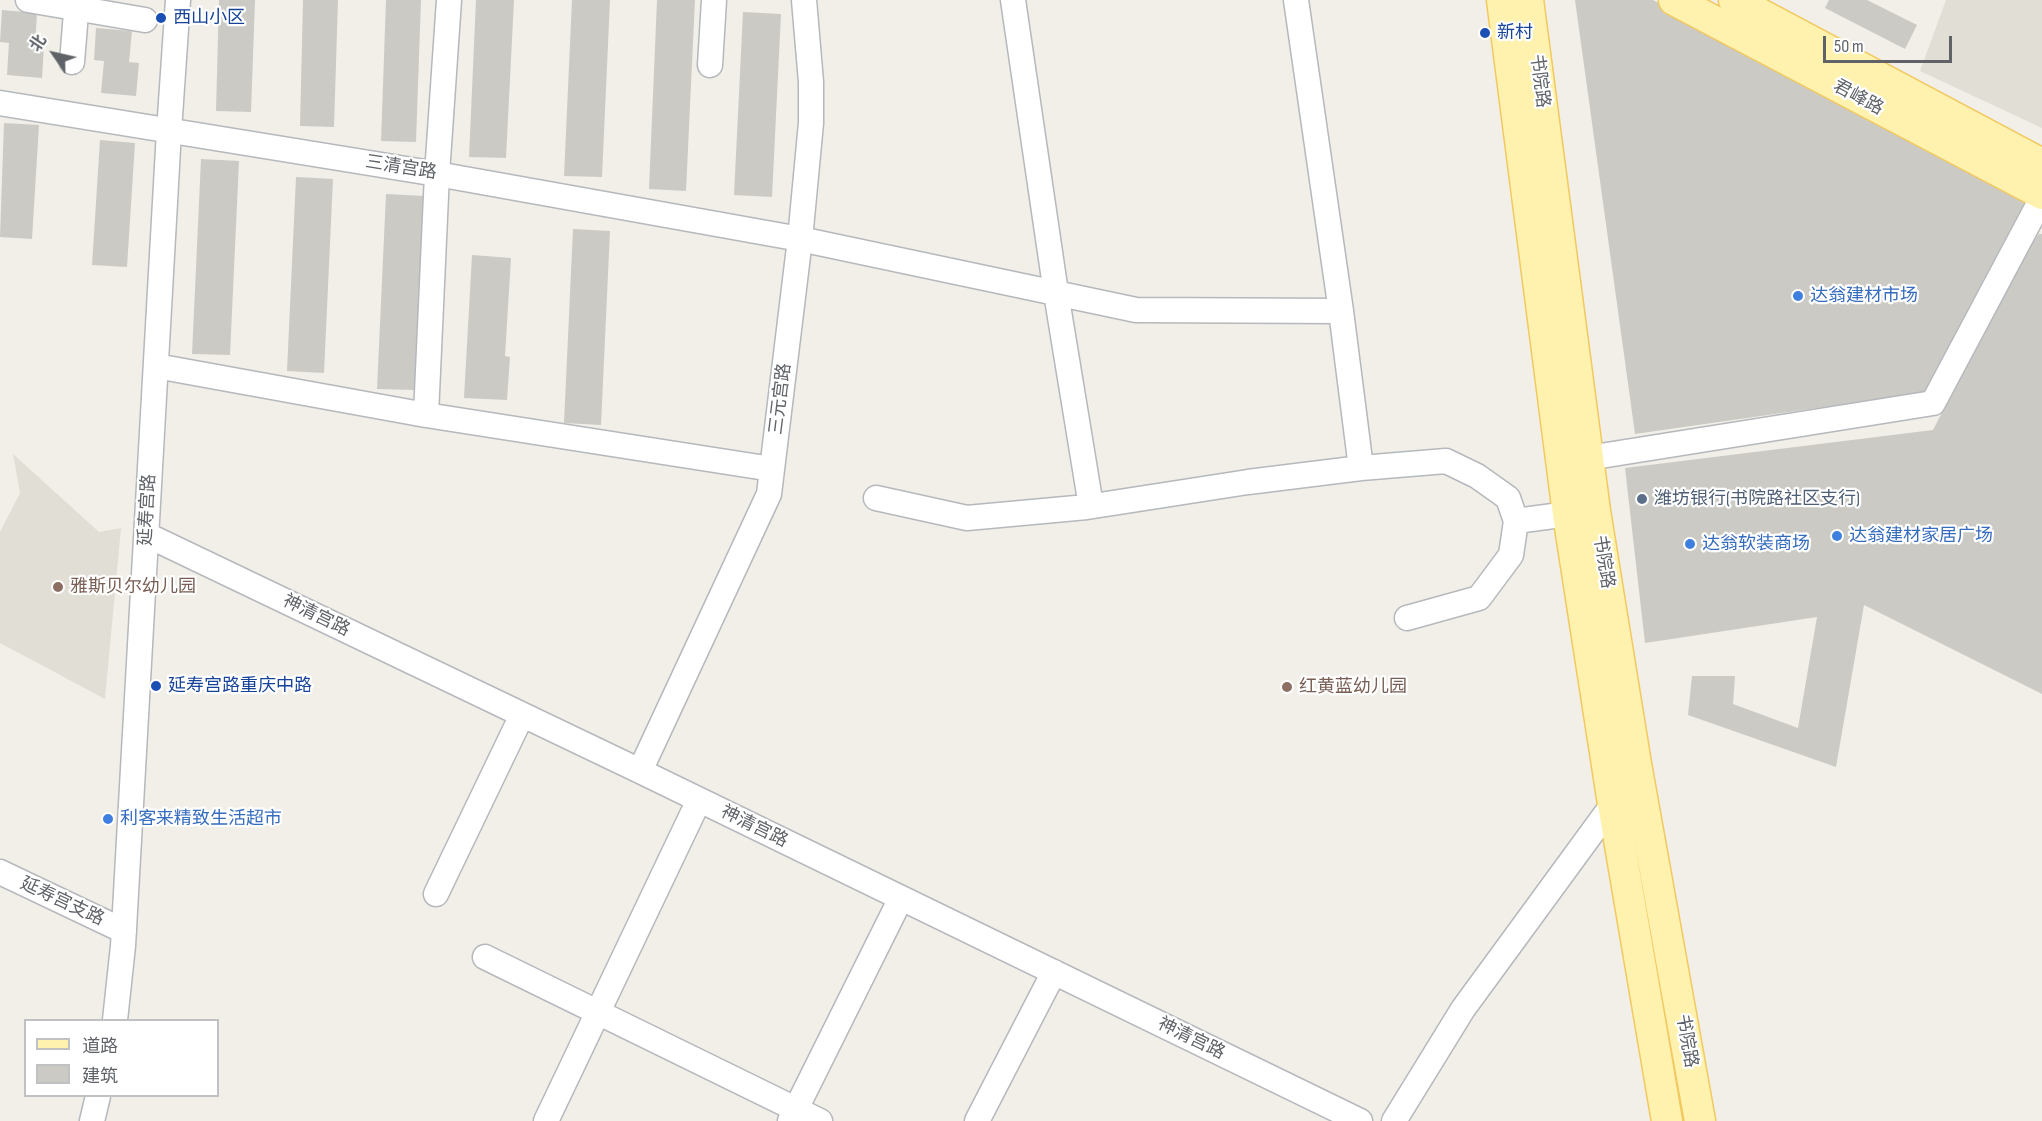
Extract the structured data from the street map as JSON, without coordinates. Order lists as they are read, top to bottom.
{
  "streets": {
    "main road": ["书院路", "君峰路"],
    "street": [
      "三清宫路",
      "三元宫路",
      "延寿宫路",
      "神清宫路",
      "延寿宫支路"
    ]
  },
  "crossings": [
    ["三清宫路", "三元宫路"],
    ["三清宫路", "延寿宫路"],
    ["三元宫路", "神清宫路"],
    ["延寿宫路", "神清宫路"],
    ["延寿宫路", "延寿宫支路"]
  ],
  "places": [
    "西山小区",
    "新村",
    "达翁建材市场",
    "潍坊银行(书院路社区支行)",
    "达翁建材家居广场",
    "达翁软装商场",
    "雅斯贝尔幼儿园",
    "延寿宫路重庆中路",
    "红黄蓝幼儿园",
    "利客来精致生活超市"
  ],
  "legend": ["道路", "建筑"],
  "scale_bar": "50 m",
  "north": "top left"
}
